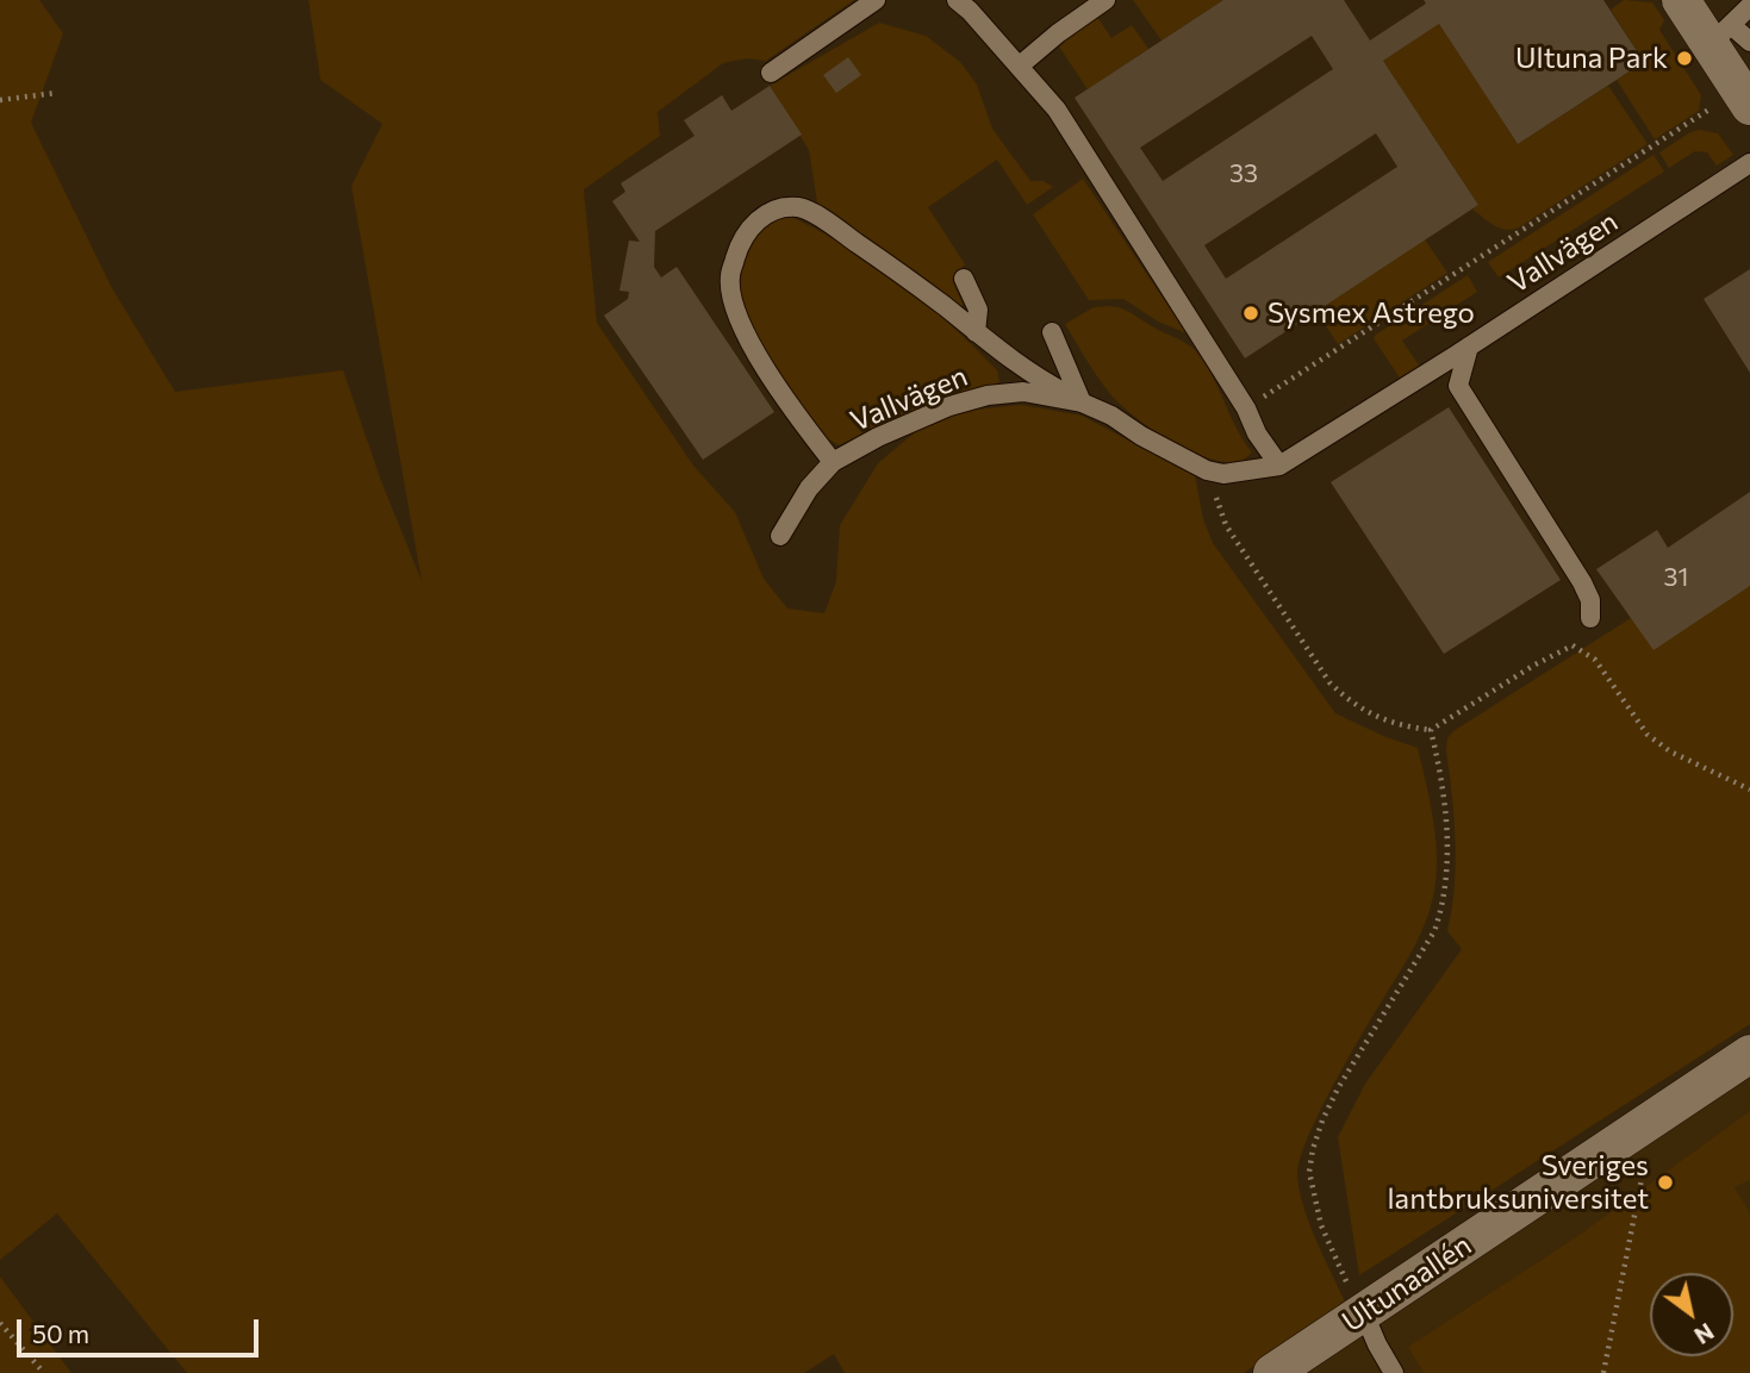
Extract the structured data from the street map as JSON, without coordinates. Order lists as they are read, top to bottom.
{
  "streets": {
    "street": ["Ultunaallén"],
    "lane": ["Vallvägen"]
  },
  "places": ["Ultuna Park", "Sysmex Astrego", "Sveriges lantbruksuniversitet"],
  "house_numbers": ["33", "31"],
  "scale_bar": "50 m",
  "north": "bottom right"
}
